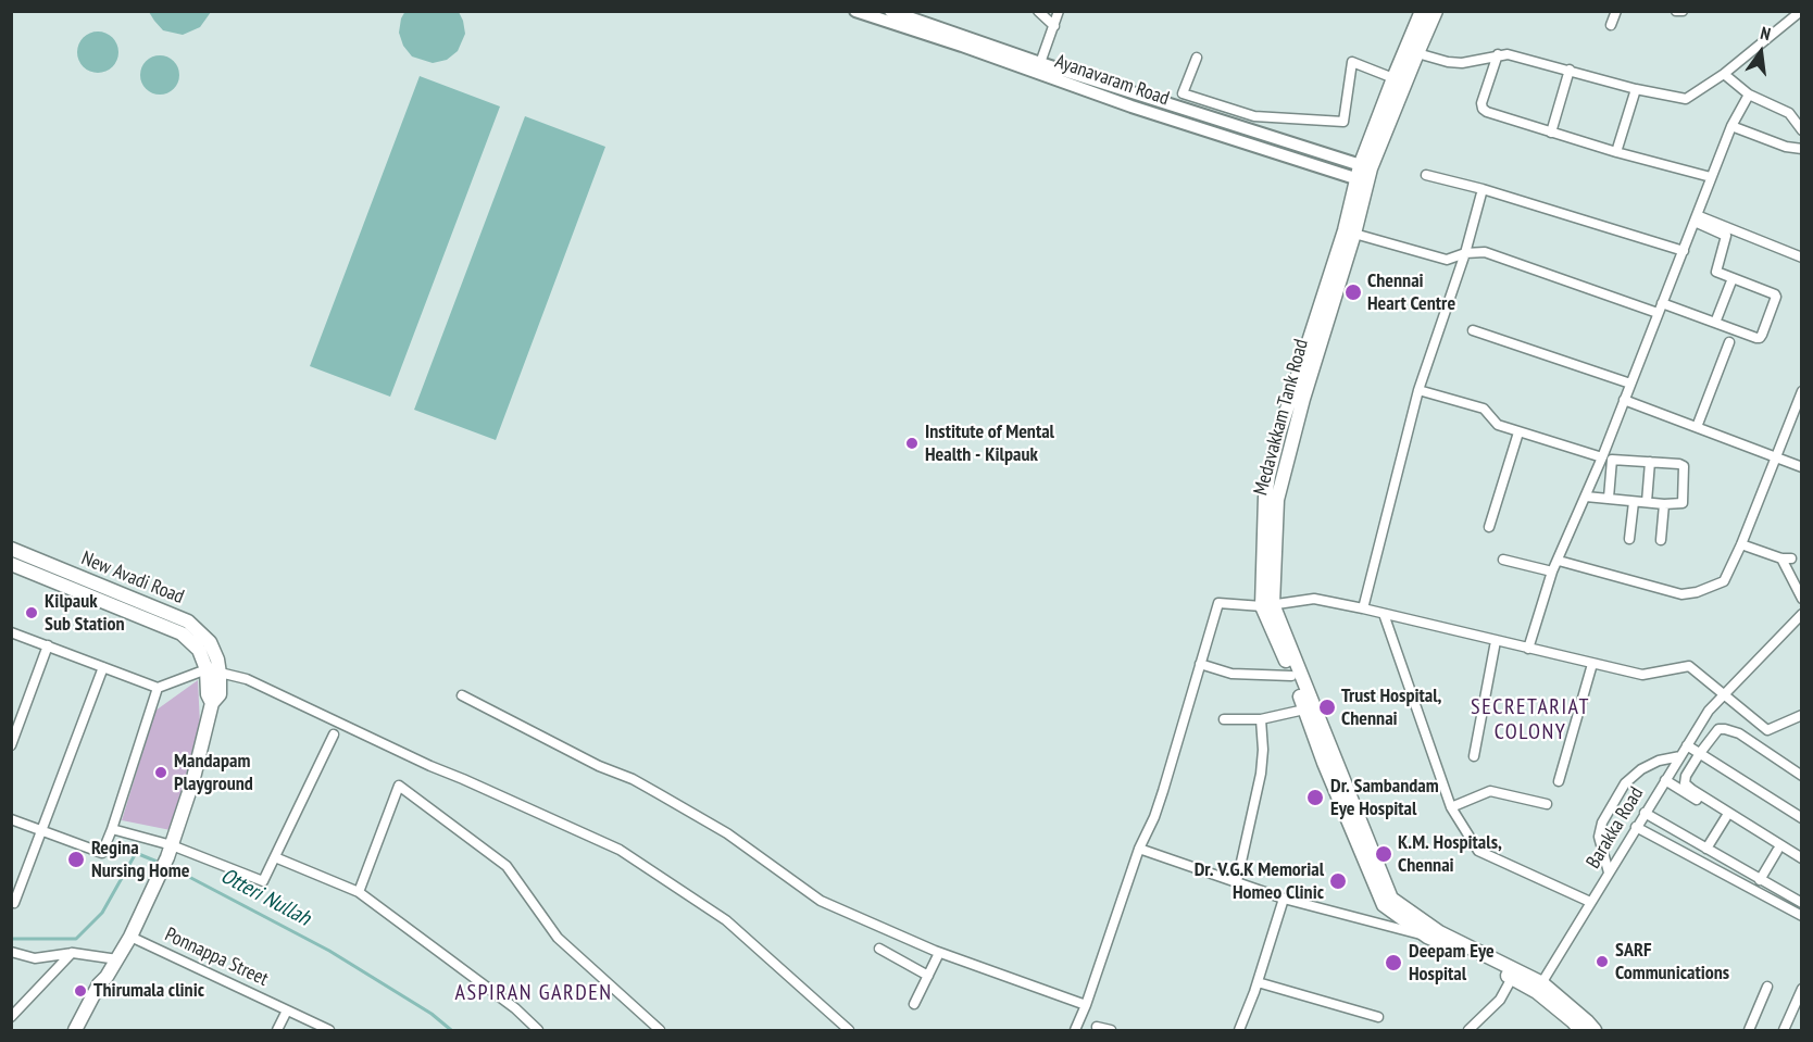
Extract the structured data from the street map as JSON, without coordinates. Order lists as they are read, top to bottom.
{
  "streets": {
    "main road": ["Medavakkam Tank Road", "New Avadi Road"],
    "street": ["Ayanavaram Road", "Barakka Road", "Ponnappa Street"]
  },
  "crossings": [
    ["Ayanavaram Road", "Medavakkam Tank Road"],
    ["Medavakkam Tank Road", "Barakka Road"],
    ["New Avadi Road", "Ponnappa Street"]
  ],
  "districts": ["SECRETARIAT COLONY", "ASPIRAN GARDEN"],
  "water": ["Otteri Nullah"],
  "places": [
    "Chennai Heart Centre",
    "Institute of Mental Health - Kilpauk",
    "Kilpauk Sub Station",
    "Trust Hospital, Chennai",
    "Mandapam Playground",
    "Dr. Sambandam Eye Hospital",
    "K.M. Hospitals, Chennai",
    "Regina Nursing Home",
    "Dr. V.G.K Memorial Homeo Clinic",
    "SARF Communications",
    "Deepam Eye Hospital",
    "Thirumala clinic"
  ],
  "north": "top"
}
